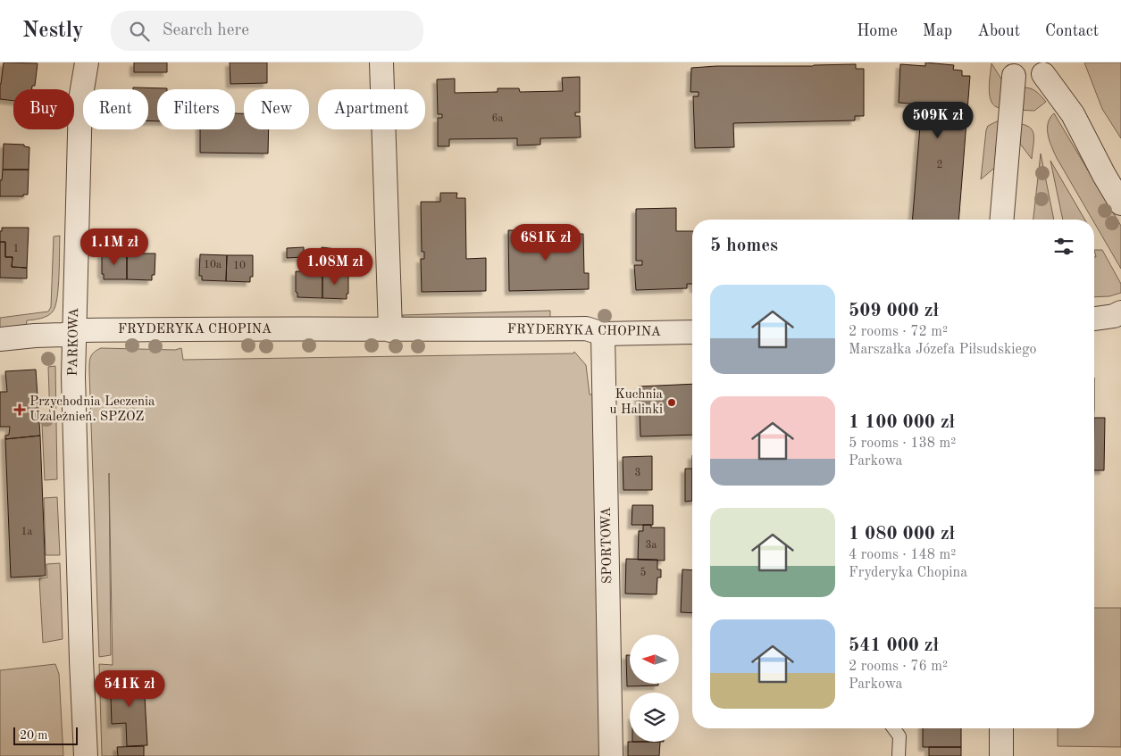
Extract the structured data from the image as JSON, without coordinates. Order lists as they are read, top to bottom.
{
  "streets": {
    "street": ["FRYDERYKA CHOPINA", "PARKOWA", "SPORTOWA"]
  },
  "crossings": [
    ["FRYDERYKA CHOPINA", "PARKOWA"],
    ["FRYDERYKA CHOPINA", "SPORTOWA"]
  ],
  "places": {
    "other": ["Kuchnia u Halinki"],
    "health": ["Przychodnia Leczenia Uzależnień. SPZOZ"]
  },
  "house_numbers": [
    "6a",
    "2",
    "1",
    "10a",
    "10",
    "3",
    "1a",
    "3a",
    "5"
  ],
  "scale_bar": "20 m",
  "north": "left",
  "page": {
    "header": "Nestly",
    "search": "Search here",
    "nav": [
      "Home",
      "Map",
      "About",
      "Contact"
    ],
    "chip": [
      "Buy",
      "Rent",
      "Filters",
      "New",
      "Apartment"
    ],
    "price": [
      "509K zł",
      "681K zł",
      "1.1M zł",
      "1.08M zł",
      "541K zł"
    ],
    "heading": "5 homes",
    "list": [
      {
        "name": "509 000 zł",
        "note": "2 rooms · 72 m² · Marszałka Józefa Piłsudskiego"
      },
      {
        "name": "1 100 000 zł",
        "note": "5 rooms · 138 m² · Parkowa"
      },
      {
        "name": "1 080 000 zł",
        "note": "4 rooms · 148 m² · Fryderyka Chopina"
      },
      {
        "name": "541 000 zł",
        "note": "2 rooms · 76 m² · Parkowa"
      }
    ],
    "scale": "20 m"
  }
}
